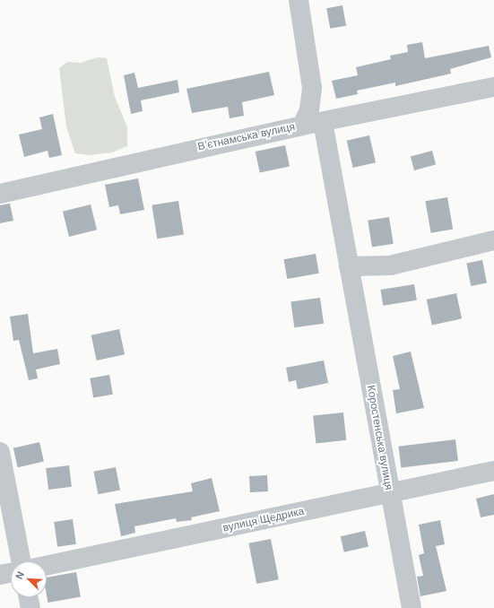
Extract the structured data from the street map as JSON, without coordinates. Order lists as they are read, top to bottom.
{
  "streets": {
    "street": ["Вʼєтнамська вулиця", "Коростенська вулиця", "вулиця Щедрика"]
  },
  "crossings": [
    ["Вʼєтнамська вулиця", "Коростенська вулиця"],
    ["Коростенська вулиця", "вулиця Щедрика"]
  ],
  "north": "top left"
}
